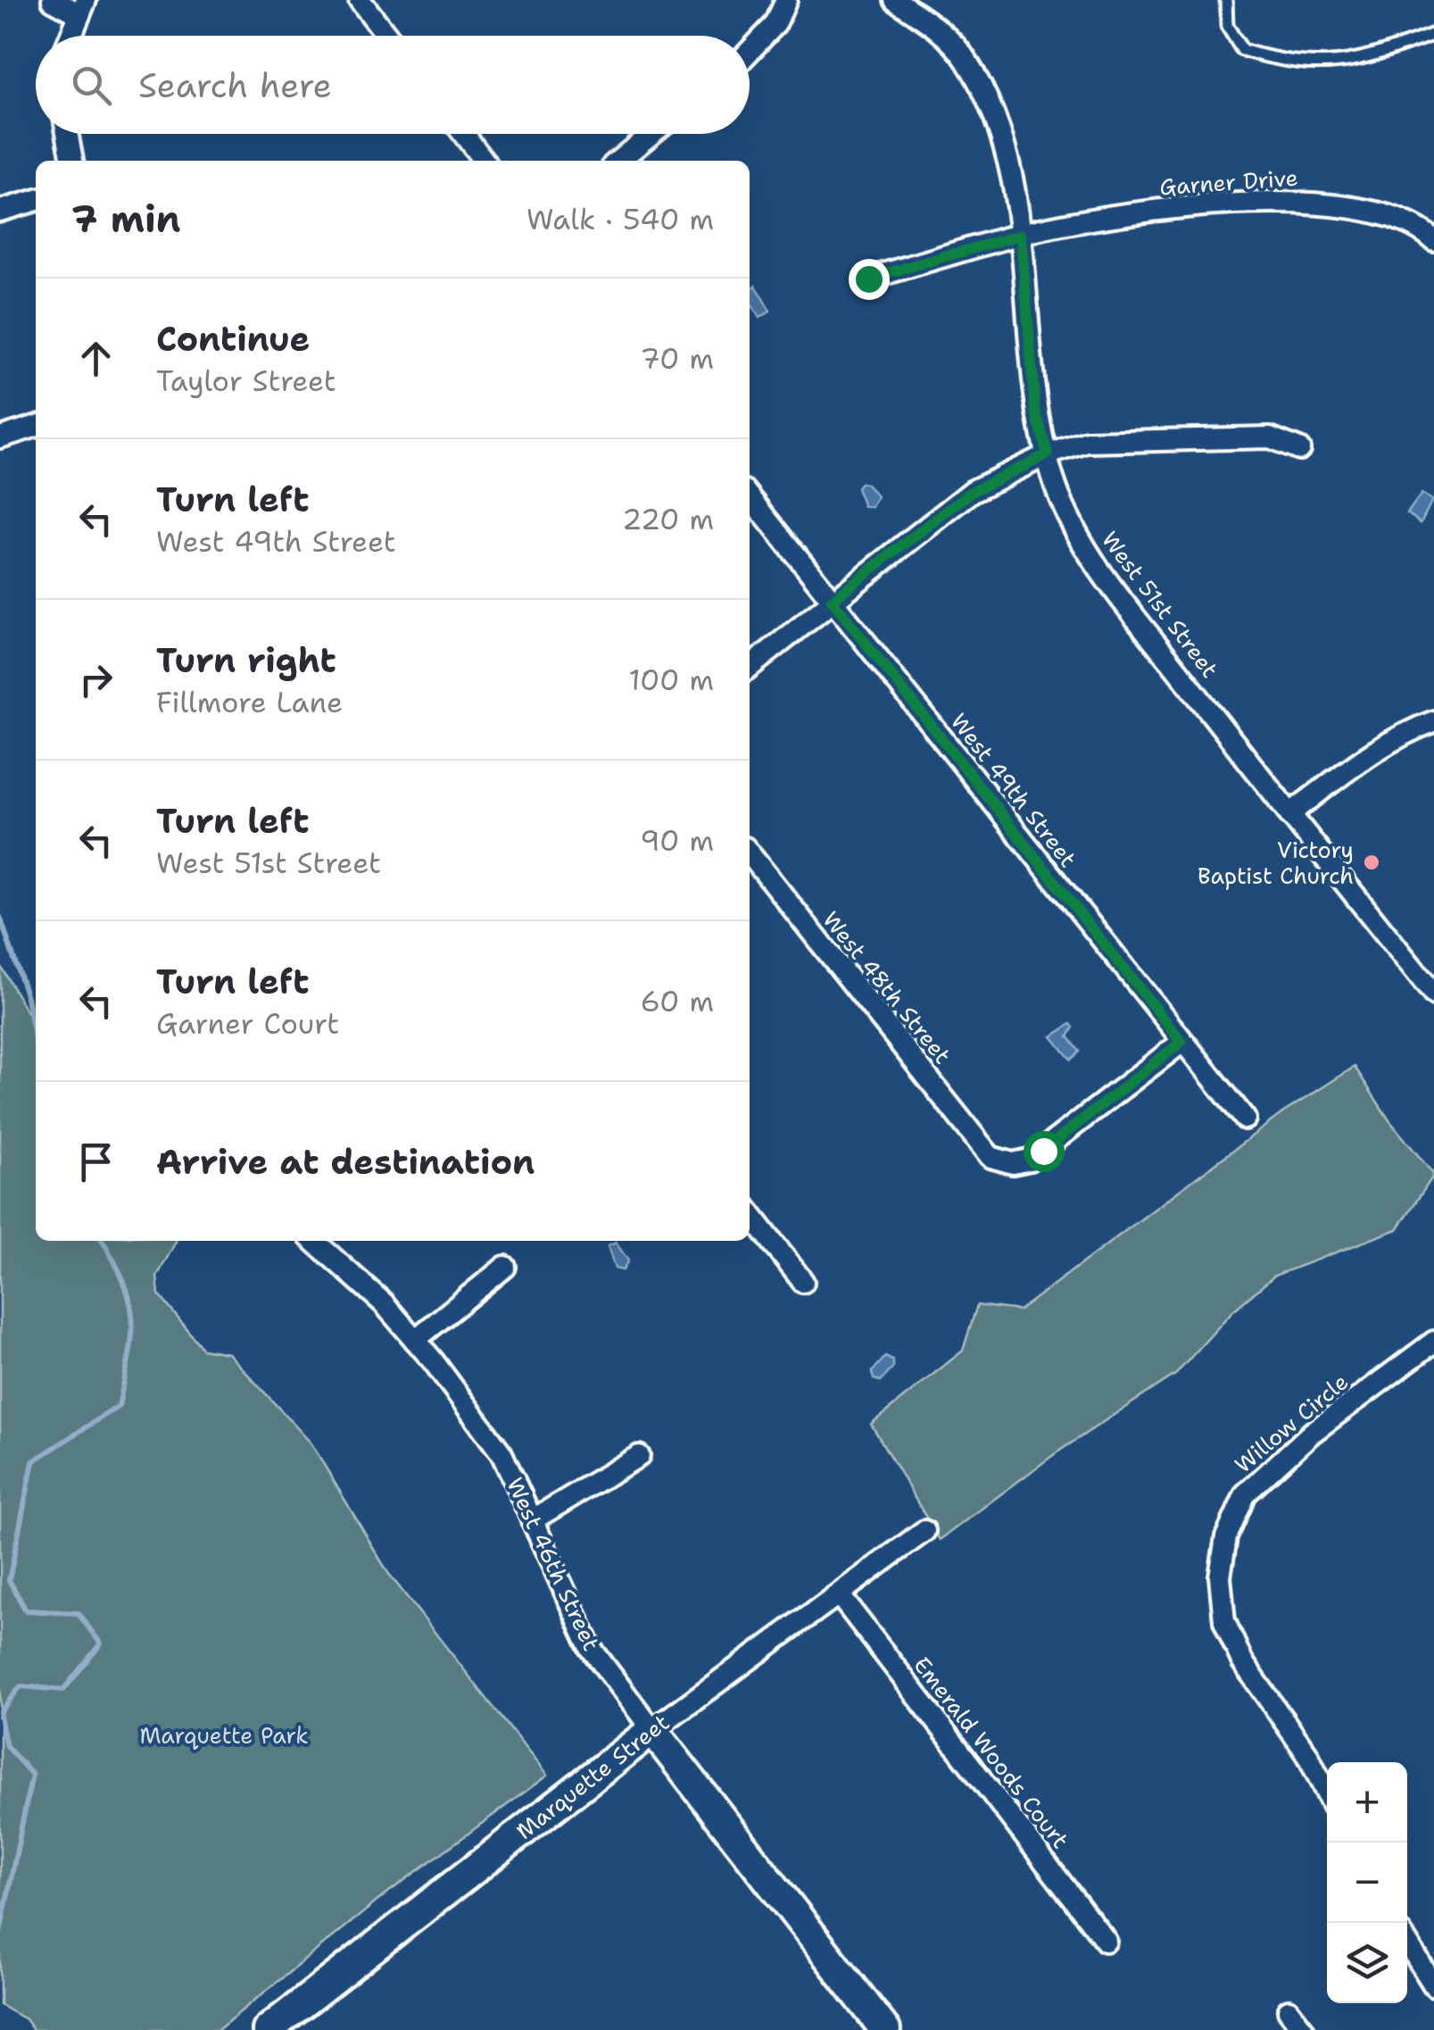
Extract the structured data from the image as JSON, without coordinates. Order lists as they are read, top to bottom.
{
  "streets": {
    "street": [
      "Garner Drive",
      "West 51st Street",
      "West 49th Street",
      "West 48th Street",
      "Willow Circle",
      "West 46th Street",
      "Emerald Woods Court",
      "Marquette Street"
    ]
  },
  "crossings": [
    ["Garner Drive", "West 51st Street"],
    ["West 49th Street", "West 48th Street"],
    ["West 46th Street", "Marquette Street"],
    ["Emerald Woods Court", "Marquette Street"]
  ],
  "parks": ["Marquette Park"],
  "places": ["Victory Baptist Church"],
  "page": {
    "search": "Search here",
    "heading": ["7 min", "Walk · 540 m"],
    "list": [
      ["Continue", "Taylor Street", "70 m"],
      ["Turn left", "West 49th Street", "220 m"],
      ["Turn right", "Fillmore Lane", "100 m"],
      ["Turn left", "West 51st Street", "90 m"],
      ["Turn left", "Garner Court", "60 m"],
      "Arrive at destination"
    ],
    "map_buttons": ["+", "−"]
  }
}
